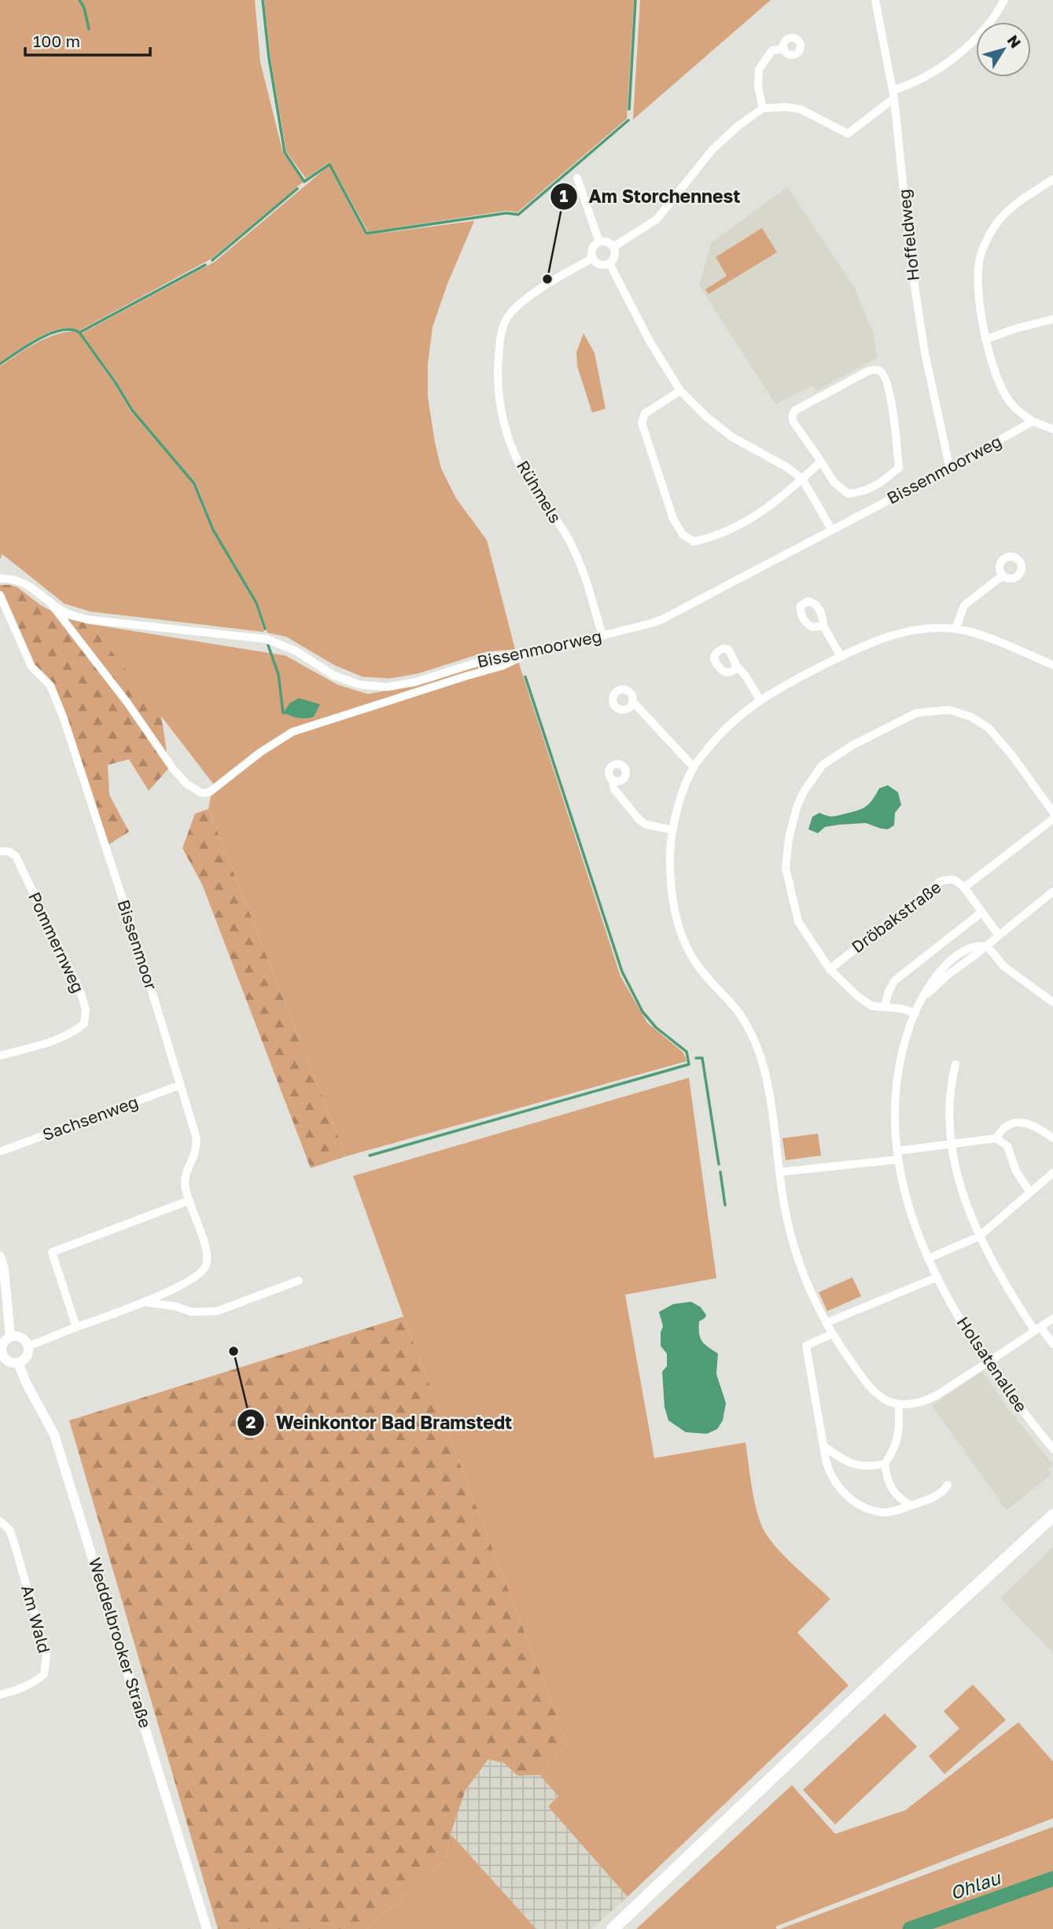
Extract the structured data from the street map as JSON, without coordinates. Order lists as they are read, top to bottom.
{
  "streets": {
    "street": [
      "Hoffeldweg",
      "Bissenmoorweg",
      "Rühmels",
      "Dröbakstraße",
      "Pommernweg",
      "Bissenmoor",
      "Sachsenweg",
      "Holsatenallee",
      "Am Wald",
      "Weddelbrooker Straße"
    ]
  },
  "crossings": [
    ["Hoffeldweg", "Bissenmoorweg"],
    ["Bissenmoorweg", "Rühmels"],
    ["Bissenmoor", "Sachsenweg"],
    ["Bissenmoor", "Weddelbrooker Straße"]
  ],
  "water": ["Ohlau"],
  "places": ["Am Storchennest", "Weinkontor Bad Bramstedt"],
  "scale_bar": "100 m",
  "north": "top right"
}
